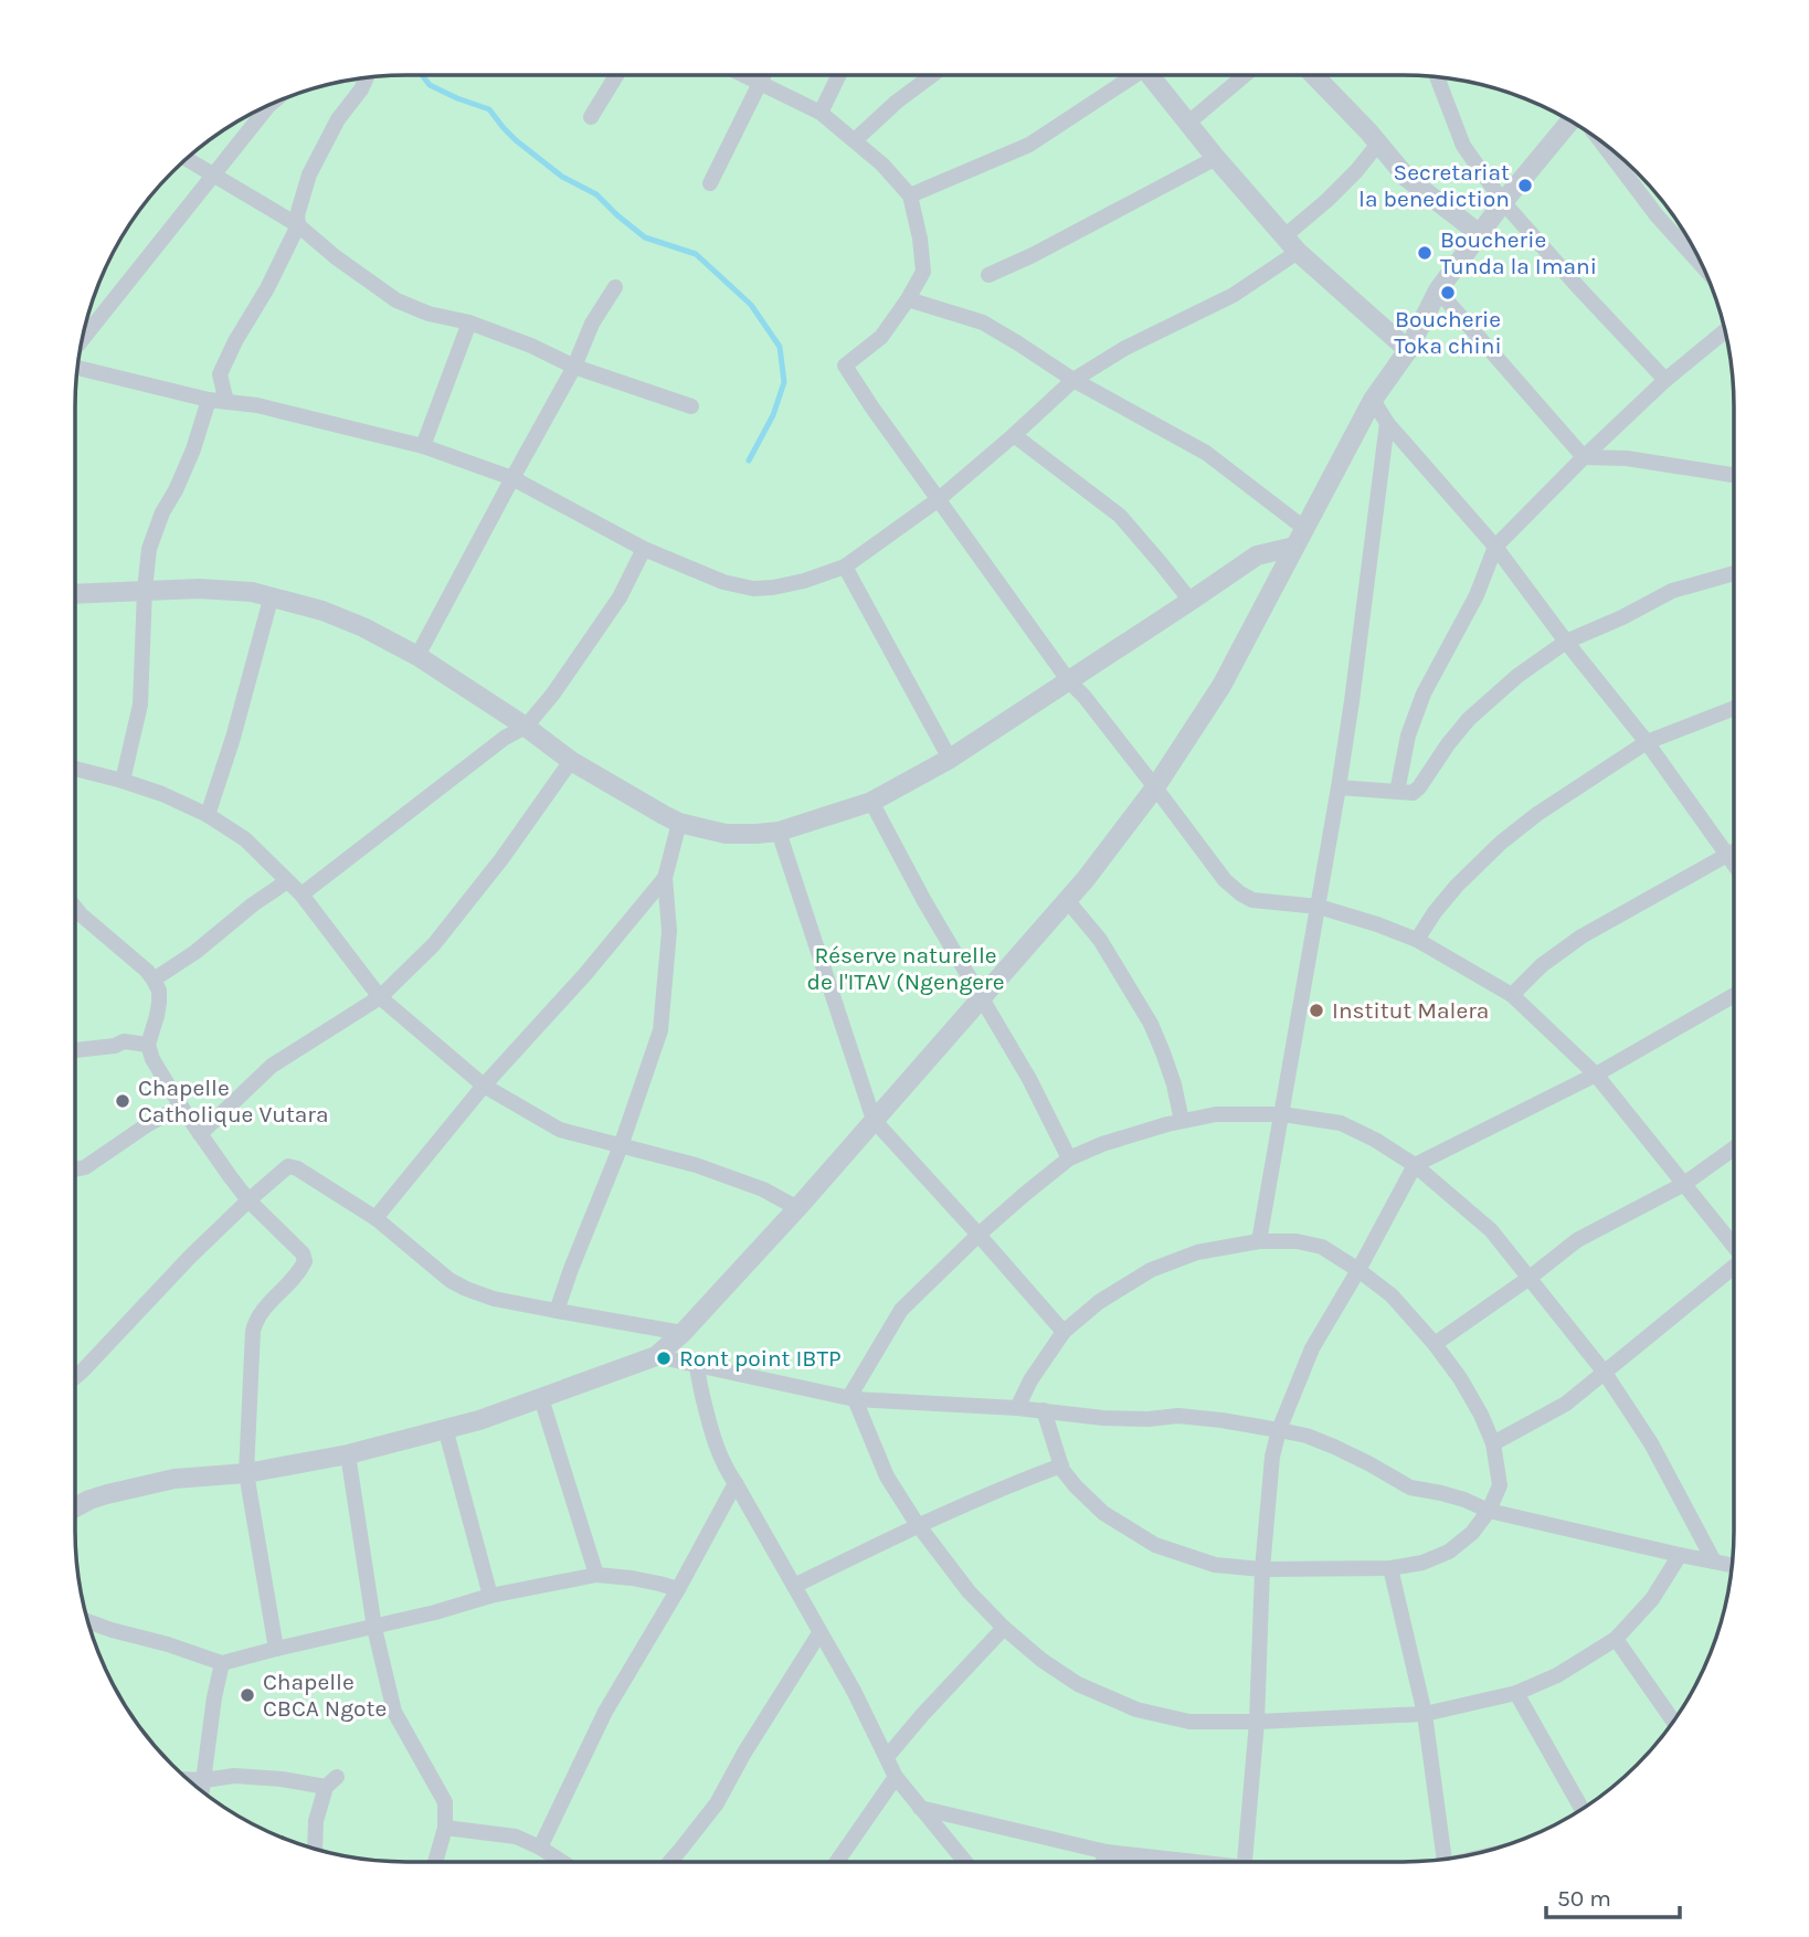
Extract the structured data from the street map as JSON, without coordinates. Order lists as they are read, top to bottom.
{
  "parks": ["Réserve naturelle de l'ITAV (Ngengere"],
  "places": [
    "Secretariat la benediction",
    "Boucherie Tunda la Imani",
    "Boucherie Toka chini",
    "Institut Malera",
    "Chapelle Catholique Vutara",
    "Ront point IBTP",
    "Chapelle CBCA Ngote"
  ],
  "scale_bar": "50 m"
}
